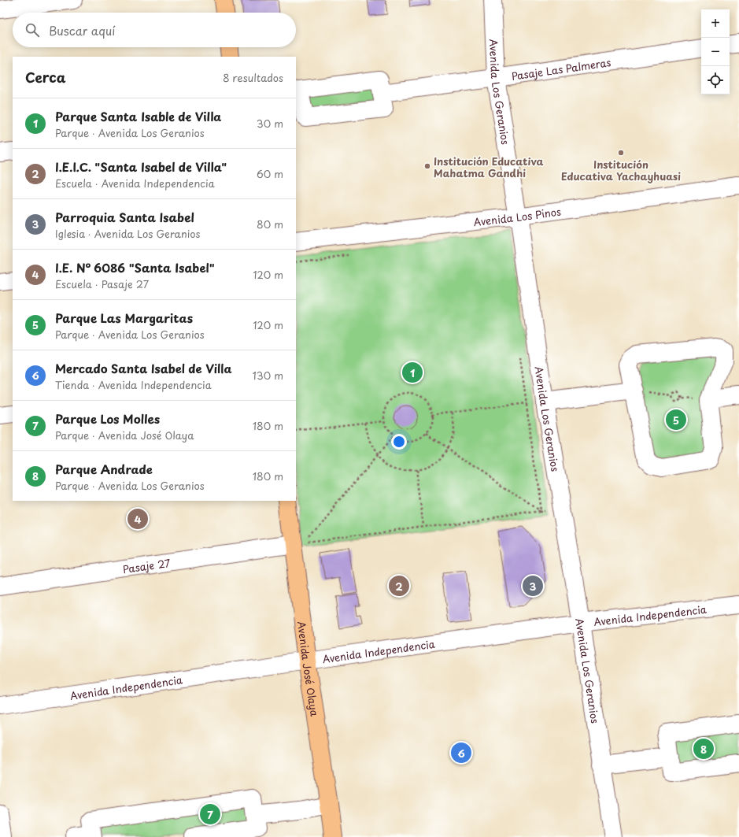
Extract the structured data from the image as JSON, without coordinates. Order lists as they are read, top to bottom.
{
  "streets": {
    "main road": ["Avenida José Olaya"],
    "street": [
      "Pasaje Las Palmeras",
      "Avenida Los Geranios",
      "Avenida Los Pinos",
      "Pasaje 27",
      "Avenida Independencia"
    ]
  },
  "crossings": [
    ["Pasaje Las Palmeras", "Avenida Los Geranios"],
    ["Avenida Los Geranios", "Avenida Los Pinos"],
    ["Avenida Los Geranios", "Avenida Independencia"],
    ["Pasaje 27", "Avenida José Olaya"],
    ["Avenida Independencia", "Avenida José Olaya"]
  ],
  "places": ["Institución Educativa Yachayhuasi", "Institución Educativa Mahatma Gandhi"],
  "page": {
    "map_buttons": ["+", "−"],
    "search": "Buscar aquí",
    "heading": ["Cerca", "8 resultados"],
    "list": [
      {
        "mark": "1",
        "name": "Parque Santa Isable de Villa",
        "note": "Parque · Avenida Los Geranios",
        "value": "30 m"
      },
      {
        "mark": "2",
        "name": "I.E.I.C. \"Santa Isabel de Villa\"",
        "note": "Escuela · Avenida Independencia",
        "value": "60 m"
      },
      {
        "mark": "3",
        "name": "Parroquia Santa Isabel",
        "note": "Iglesia · Avenida Los Geranios",
        "value": "80 m"
      },
      {
        "mark": "4",
        "name": "I.E. N° 6086 \"Santa Isabel\"",
        "note": "Escuela · Pasaje 27",
        "value": "120 m"
      },
      {
        "mark": "5",
        "name": "Parque Las Margaritas",
        "note": "Parque · Avenida Los Geranios",
        "value": "120 m"
      },
      {
        "mark": "6",
        "name": "Mercado Santa Isabel de Villa",
        "note": "Tienda · Avenida Independencia",
        "value": "130 m"
      },
      {
        "mark": "7",
        "name": "Parque Los Molles",
        "note": "Parque · Avenida José Olaya",
        "value": "180 m"
      },
      {
        "mark": "8",
        "name": "Parque Andrade",
        "note": "Parque · Avenida Los Geranios",
        "value": "180 m"
      }
    ],
    "pins": [
      "1",
      "5",
      "4",
      "2",
      "3",
      "8",
      "6",
      "7"
    ]
  }
}
